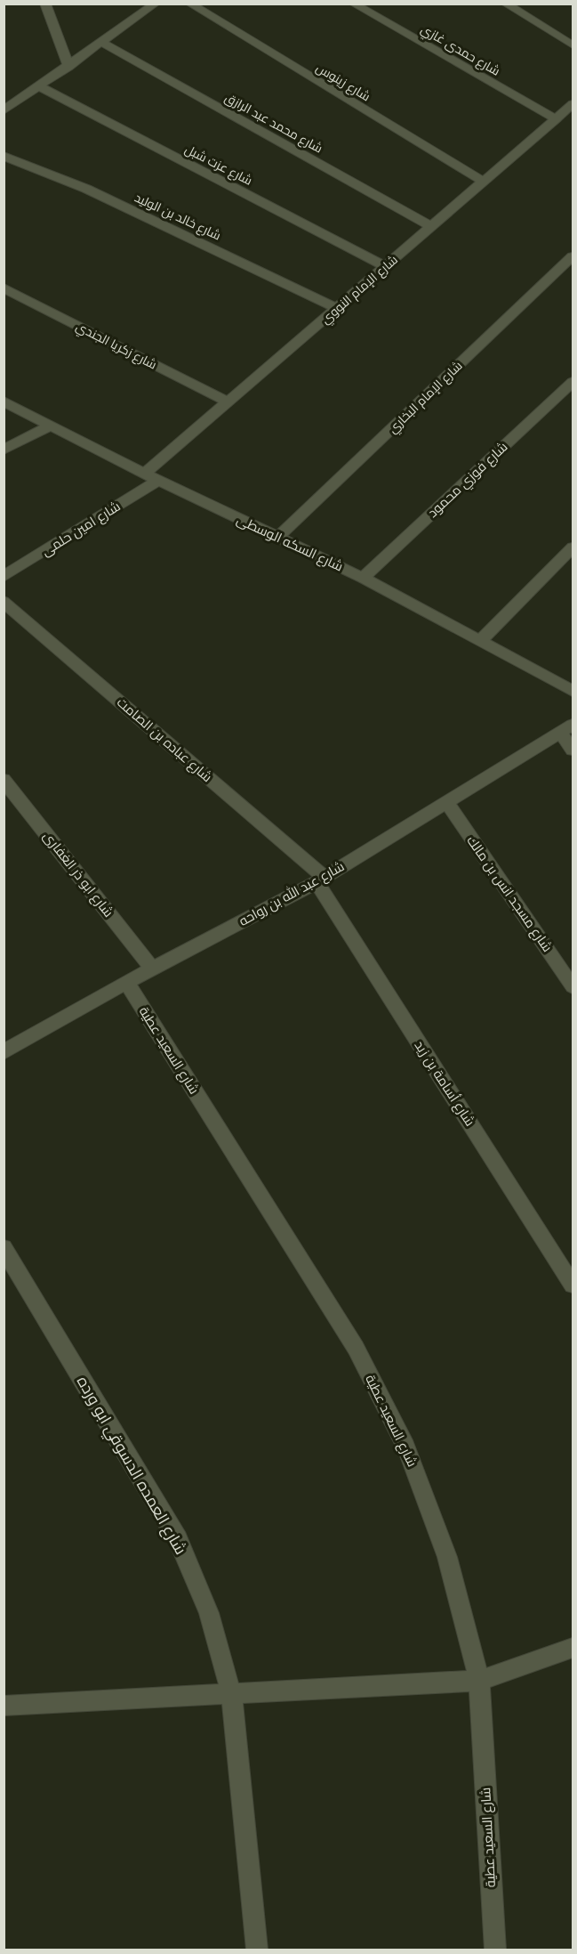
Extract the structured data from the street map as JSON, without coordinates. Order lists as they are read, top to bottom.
{
  "streets": {
    "street": [
      "شارع حمدى غازي",
      "شارع زينوس",
      "شارع محمد عبد الرازق",
      "شارع عزت شبل",
      "شارع خالد بن الوليد",
      "شارع الإمام النووي",
      "شارع زكريا الجندي",
      "شارع الإمام البخاري",
      "شارع فوزي محمود",
      "شارع امين حلمى",
      "شارع السكه الوسطى",
      "شارع عباده بن الصامت",
      "شارع ابو ذر الغفارى",
      "شارع عبد الله بن رواحه",
      "شارع مسجد انس بن مالك",
      "شارع السعيد عطية",
      "شارع أسامة بن زيد",
      "شارع العمده الدسوقي ابو ورده"
    ]
  },
  "crossings": [
    ["شارع حمدى غازي", "شارع الإمام النووي"],
    ["شارع زينوس", "شارع الإمام النووي"],
    ["شارع محمد عبد الرازق", "شارع الإمام النووي"],
    ["شارع عزت شبل", "شارع الإمام النووي"],
    ["شارع خالد بن الوليد", "شارع الإمام النووي"],
    ["شارع الإمام النووي", "شارع زكريا الجندي"],
    ["شارع الإمام النووي", "شارع السكه الوسطى"],
    ["شارع الإمام البخاري", "شارع السكه الوسطى"],
    ["شارع فوزي محمود", "شارع السكه الوسطى"],
    ["شارع امين حلمى", "شارع السكه الوسطى"],
    ["شارع عباده بن الصامت", "شارع عبد الله بن رواحه"],
    ["شارع عباده بن الصامت", "شارع أسامة بن زيد"],
    ["شارع ابو ذر الغفارى", "شارع عبد الله بن رواحه"],
    ["شارع عبد الله بن رواحه", "شارع مسجد انس بن مالك"],
    ["شارع عبد الله بن رواحه", "شارع السعيد عطية"],
    ["شارع عبد الله بن رواحه", "شارع أسامة بن زيد"]
  ]
}
